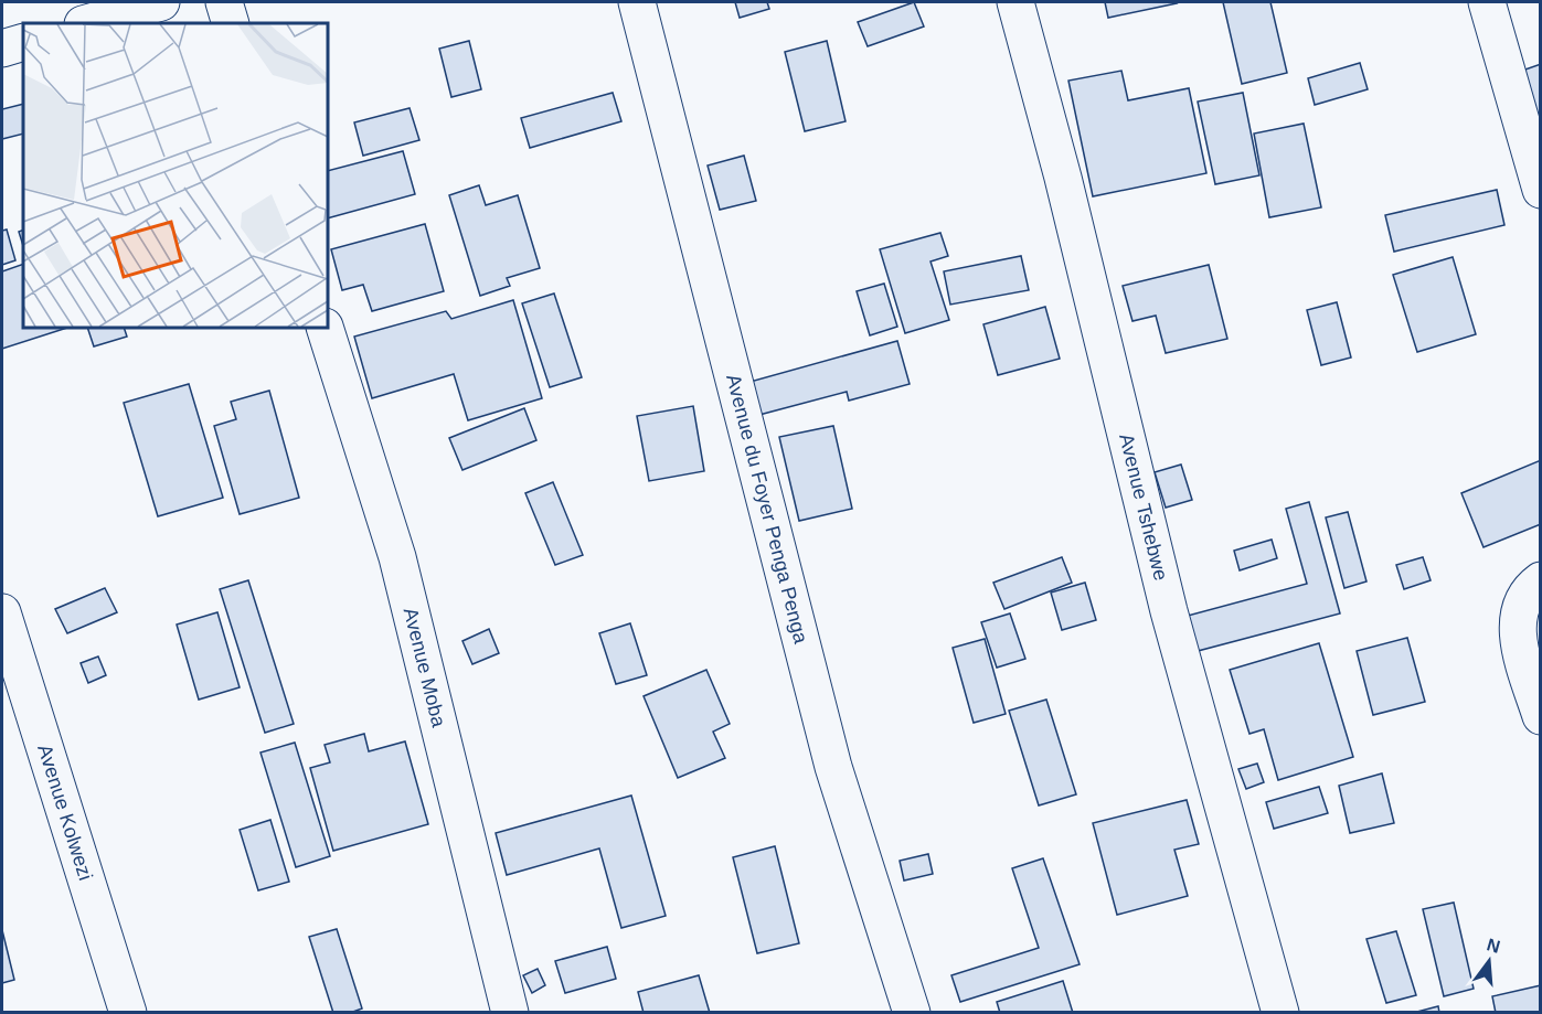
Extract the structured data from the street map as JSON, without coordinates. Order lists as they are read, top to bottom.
{
  "streets": {
    "street": [
      "Avenue Tshebwe",
      "Avenue du Foyer Penga Penga",
      "Avenue Moba",
      "Avenue Kolwezi"
    ]
  },
  "north": "top"
}
